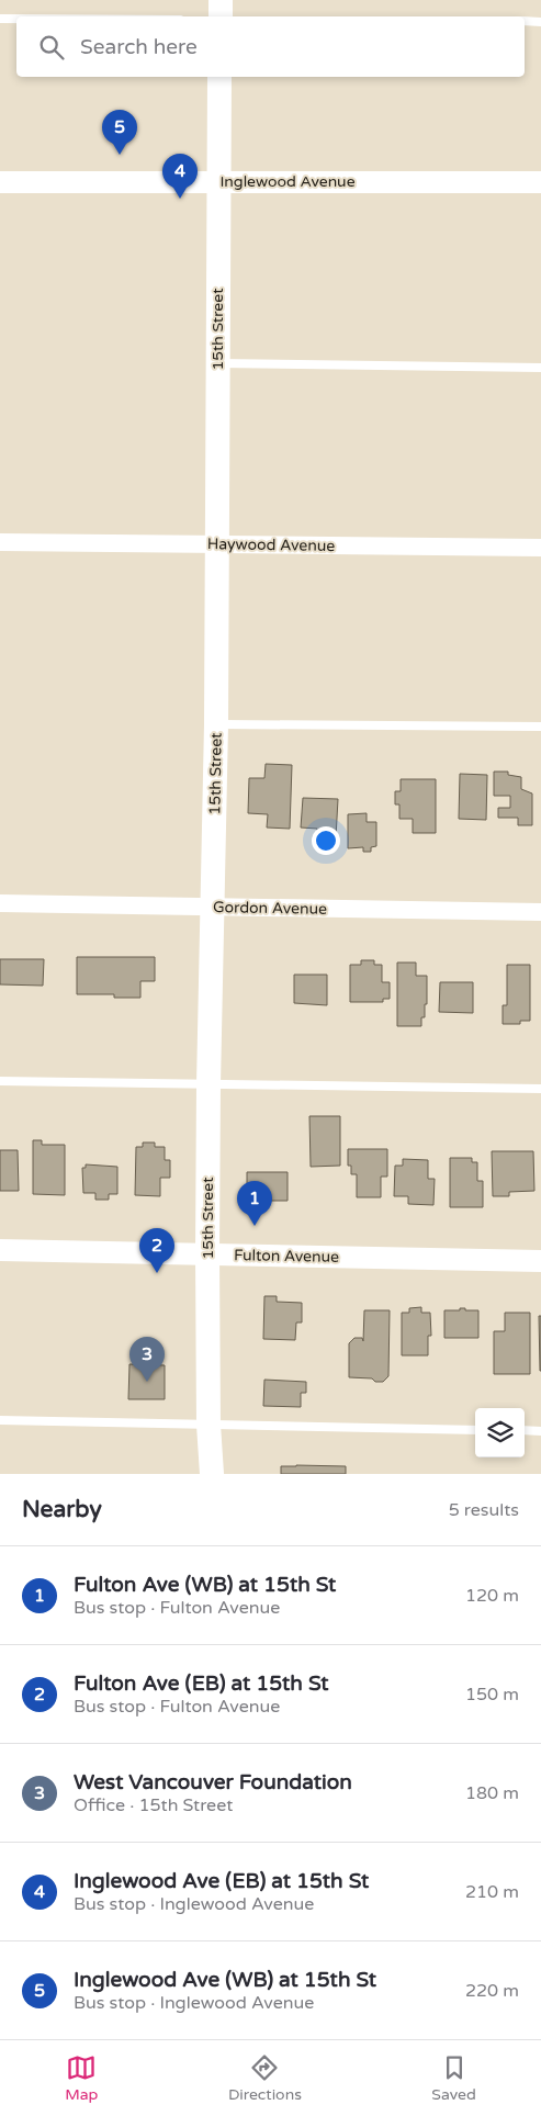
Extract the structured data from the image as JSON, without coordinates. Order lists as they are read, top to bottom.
{
  "streets": {
    "main road": ["15th Street"],
    "street": [
      "Inglewood Avenue",
      "Haywood Avenue",
      "Gordon Avenue",
      "Fulton Avenue"
    ]
  },
  "crossings": [
    ["Inglewood Avenue", "15th Street"],
    ["15th Street", "Haywood Avenue"],
    ["15th Street", "Gordon Avenue"],
    ["15th Street", "Fulton Avenue"]
  ],
  "page": {
    "search": "Search here",
    "pins": [
      "5",
      "4",
      "1",
      "2",
      "3"
    ],
    "heading": ["Nearby", "5 results"],
    "list": [
      {
        "mark": "1",
        "name": "Fulton Ave (WB) at 15th St",
        "note": "Bus stop · Fulton Avenue",
        "value": "120 m"
      },
      {
        "mark": "2",
        "name": "Fulton Ave (EB) at 15th St",
        "note": "Bus stop · Fulton Avenue",
        "value": "150 m"
      },
      {
        "mark": "3",
        "name": "West Vancouver Foundation",
        "note": "Office · 15th Street",
        "value": "180 m"
      },
      {
        "mark": "4",
        "name": "Inglewood Ave (EB) at 15th St",
        "note": "Bus stop · Inglewood Avenue",
        "value": "210 m"
      },
      {
        "mark": "5",
        "name": "Inglewood Ave (WB) at 15th St",
        "note": "Bus stop · Inglewood Avenue",
        "value": "220 m"
      }
    ],
    "nav": ["Map", "Directions", "Saved"]
  }
}
